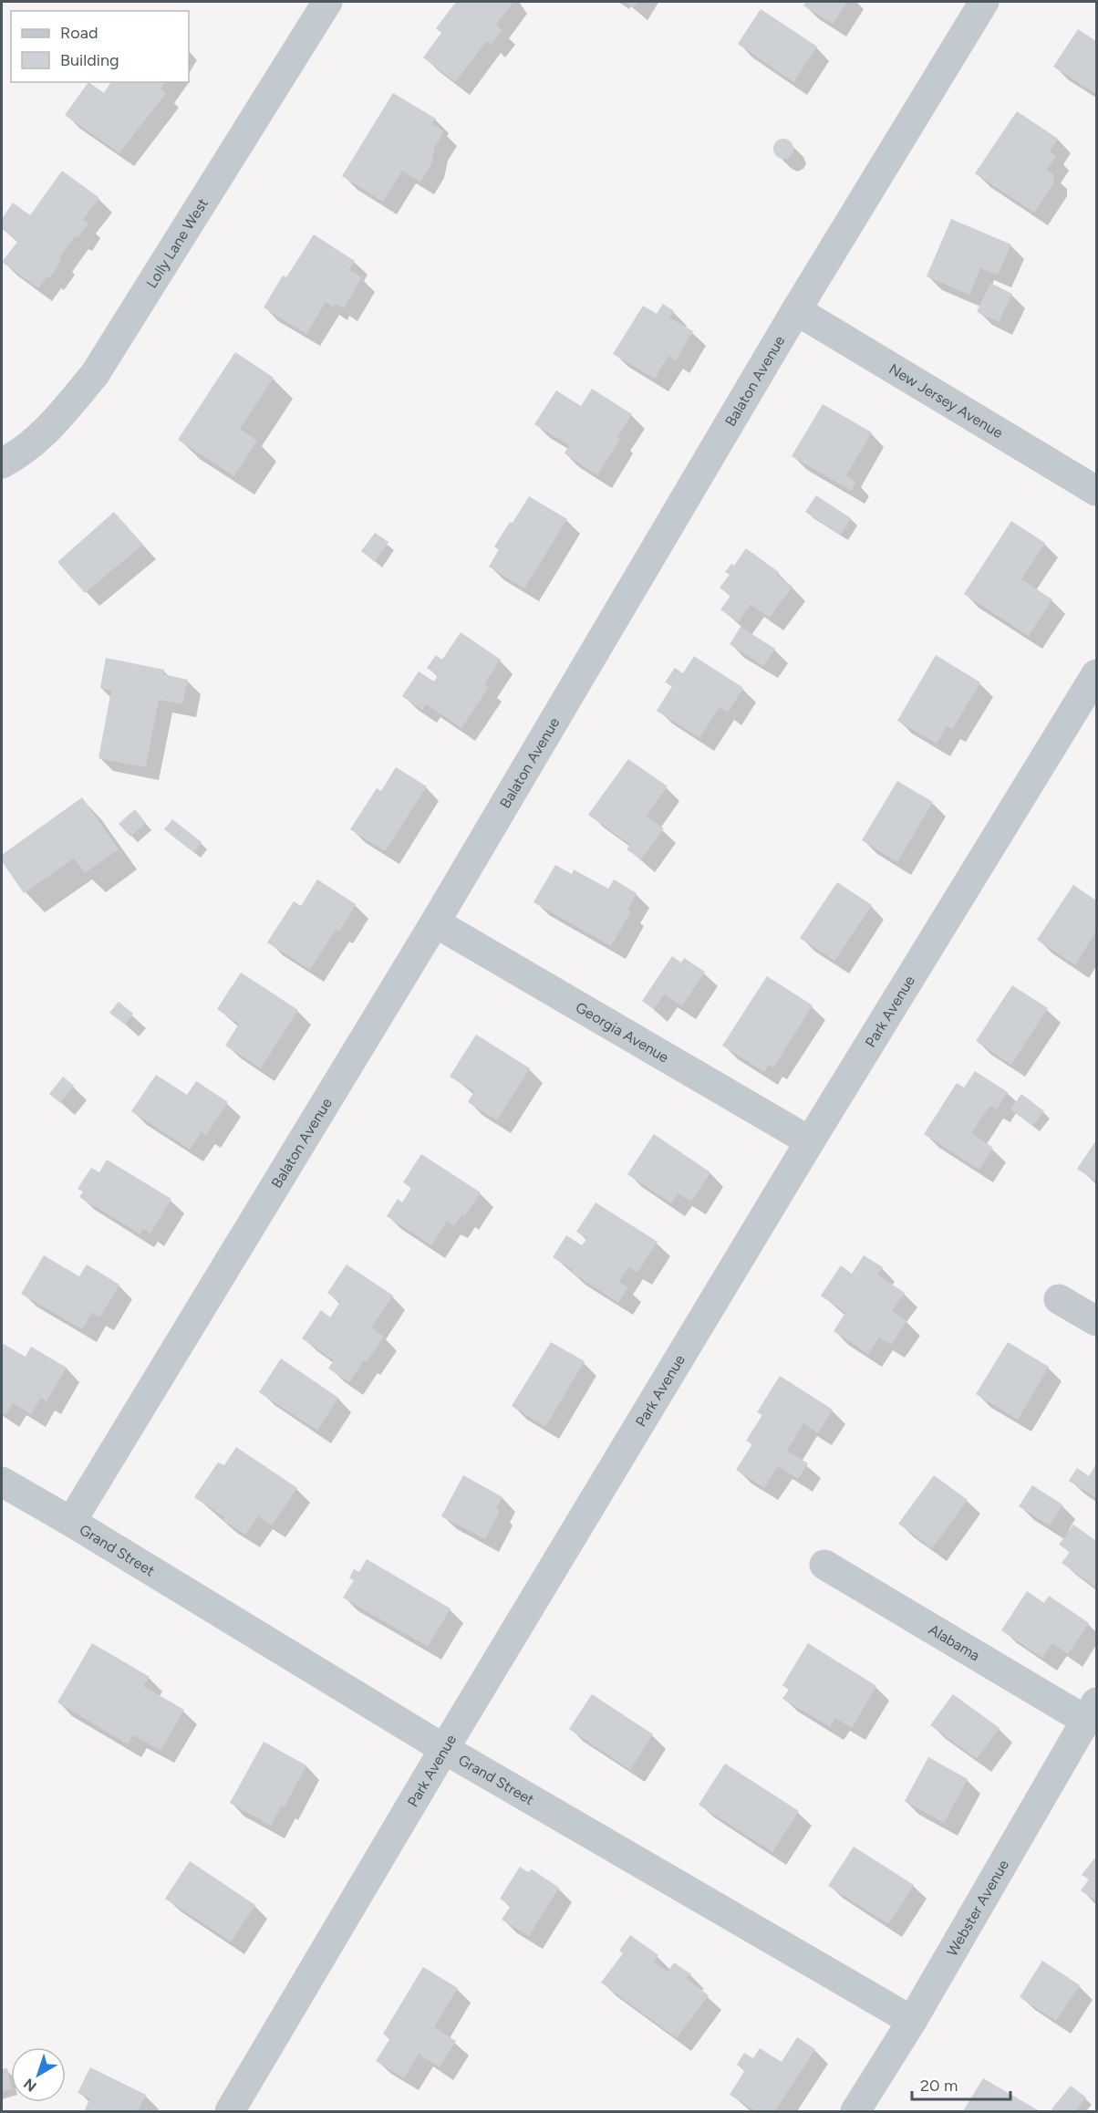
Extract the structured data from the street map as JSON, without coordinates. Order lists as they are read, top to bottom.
{
  "streets": {
    "street": [
      "Lolly Lane West",
      "Balaton Avenue",
      "New Jersey Avenue",
      "Park Avenue",
      "Georgia Avenue",
      "Grand Street",
      "Alabama",
      "Webster Avenue"
    ]
  },
  "crossings": [
    ["Balaton Avenue", "New Jersey Avenue"],
    ["Balaton Avenue", "Georgia Avenue"],
    ["Balaton Avenue", "Grand Street"],
    ["Park Avenue", "Georgia Avenue"],
    ["Park Avenue", "Grand Street"],
    ["Grand Street", "Webster Avenue"],
    ["Alabama", "Webster Avenue"]
  ],
  "legend": ["Road", "Building"],
  "scale_bar": "20 m",
  "north": "bottom left"
}
